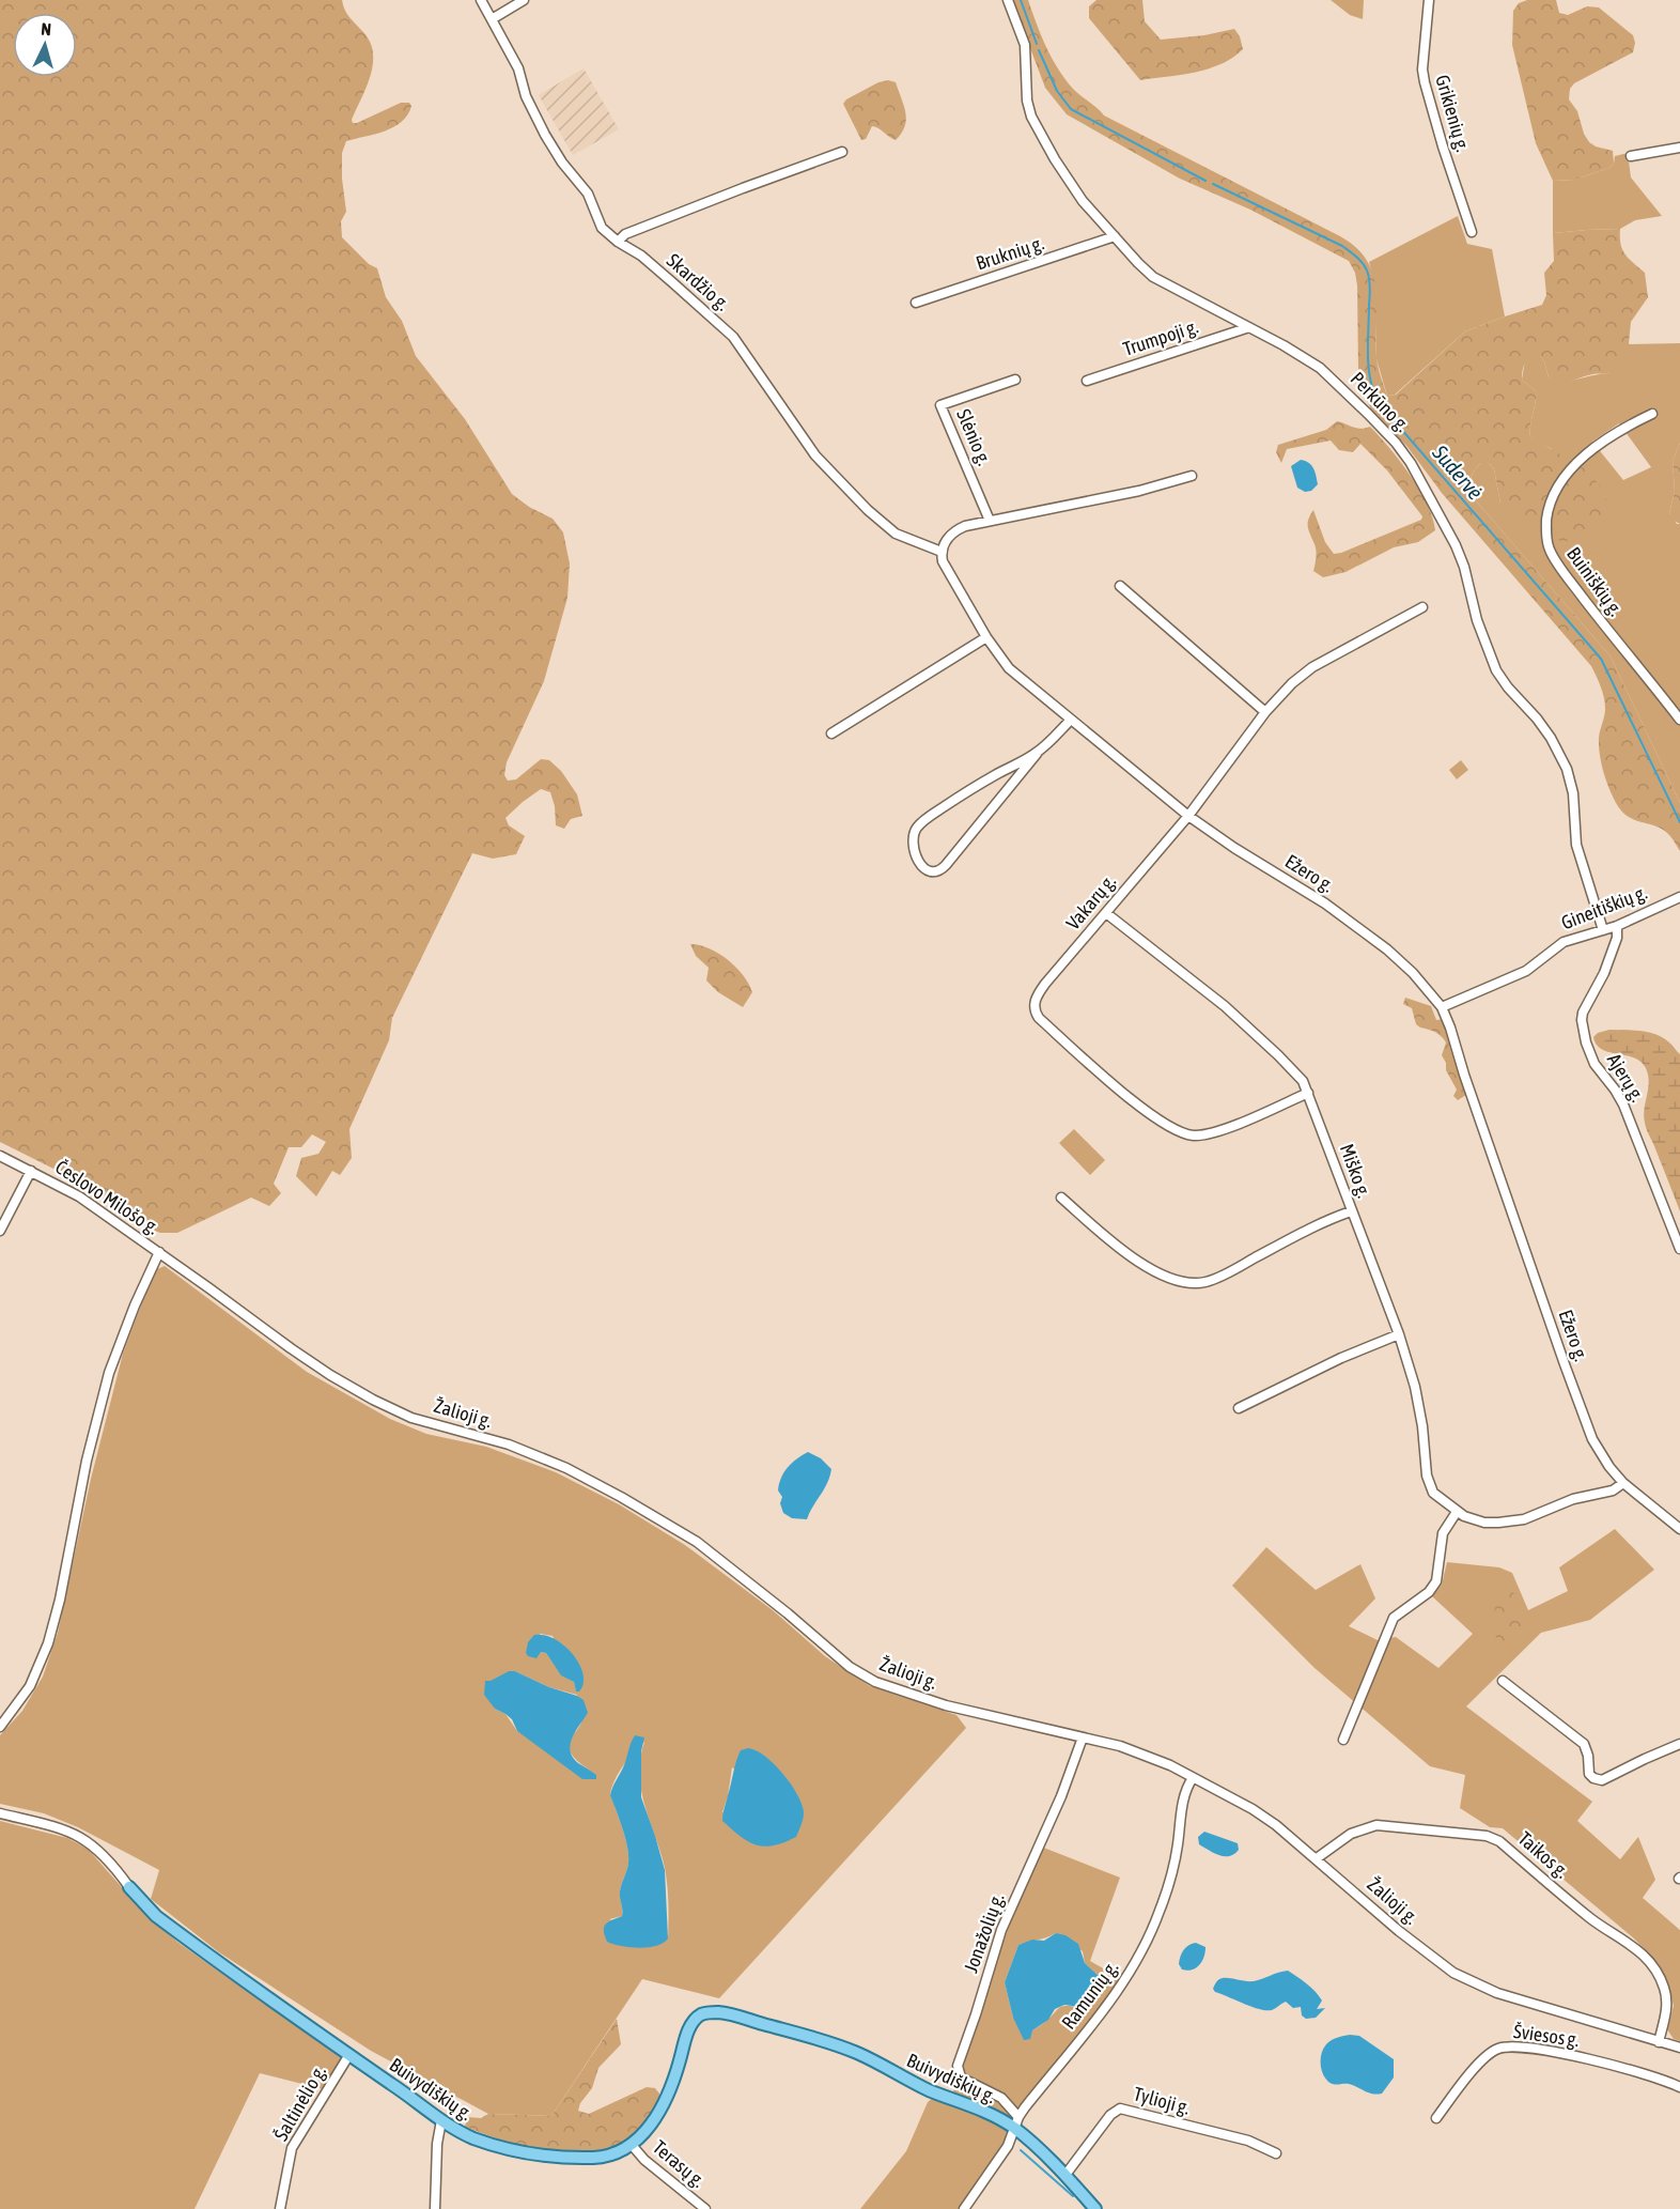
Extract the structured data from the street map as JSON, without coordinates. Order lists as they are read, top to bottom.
{
  "streets": {
    "main road": ["Buivydiškių g."],
    "street": [
      "Grikienių g.",
      "Bruknių g.",
      "Skardžio g.",
      "Trumpoji g.",
      "Perkūno g.",
      "Slėnio g.",
      "Buiniškių g.",
      "Ežero g.",
      "Vakarų g.",
      "Gineitiškių g.",
      "Ajerų g.",
      "Miško g.",
      "Česlovo Milošo g.",
      "Žalioji g.",
      "Taikos g.",
      "Jonažolių g.",
      "Ramunių g.",
      "Šviesos g.",
      "Tylioji g.",
      "Šaltinėlio g.",
      "Terasų g."
    ]
  },
  "crossings": [
    ["Bruknių g.", "Perkūno g."],
    ["Skardžio g.", "Ežero g."],
    ["Trumpoji g.", "Perkūno g."],
    ["Perkūno g.", "Gineitiškių g."],
    ["Ežero g.", "Vakarų g."],
    ["Ežero g.", "Gineitiškių g."],
    ["Ežero g.", "Miško g."],
    ["Vakarų g.", "Miško g."],
    ["Gineitiškių g.", "Ajerų g."],
    ["Česlovo Milošo g.", "Žalioji g."],
    ["Žalioji g.", "Taikos g."],
    ["Žalioji g.", "Jonažolių g."],
    ["Žalioji g.", "Ramunių g."],
    ["Jonažolių g.", "Ramunių g."],
    ["Jonažolių g.", "Buivydiškių g."],
    ["Ramunių g.", "Buivydiškių g."],
    ["Buivydiškių g.", "Tylioji g."],
    ["Buivydiškių g.", "Šaltinėlio g."],
    ["Buivydiškių g.", "Terasų g."]
  ],
  "water": ["Sudervė"],
  "north": "top"
}
